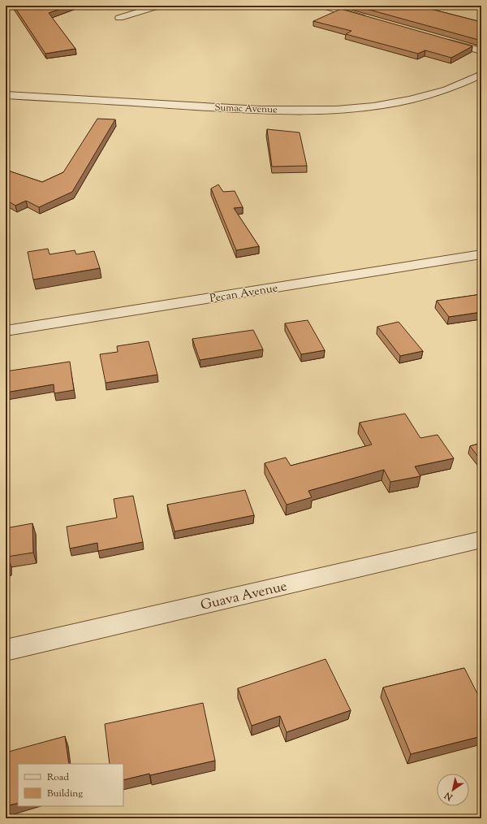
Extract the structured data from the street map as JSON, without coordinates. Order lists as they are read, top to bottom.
{
  "streets": {
    "street": ["Sumac Avenue", "Pecan Avenue", "Guava Avenue"]
  },
  "legend": ["Road", "Building"],
  "north": "bottom left"
}
